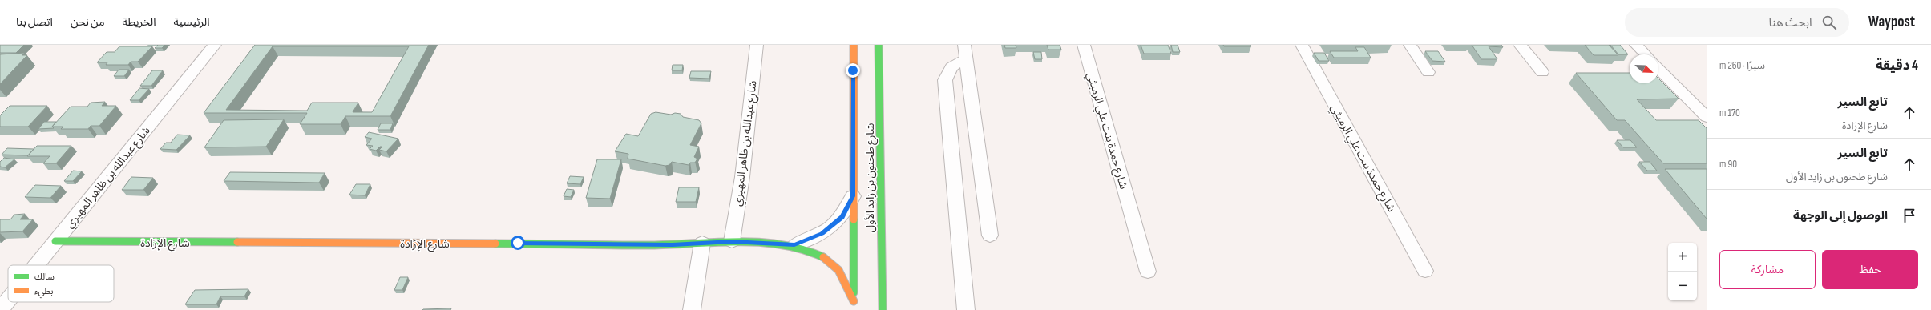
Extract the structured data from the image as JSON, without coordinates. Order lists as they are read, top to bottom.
{
  "streets": {
    "street": [
      "شارع حمدة بنت علي الرميثي",
      "شارع عبدالله بن ظاهر المهيري",
      "شارع طحنون بن زايد الأول",
      "شارع الإرَادة"
    ]
  },
  "crossings": [
    ["شارع عبدالله بن ظاهر المهيري", "شارع الإرَادة"],
    ["شارع طحنون بن زايد الأول", "شارع الإرَادة"]
  ],
  "legend": ["سالك", "بطيء"],
  "north": "bottom right",
  "page": {
    "header": "Waypost",
    "search": "ابحث هنا",
    "nav": [
      "الرئيسية",
      "الخريطة",
      "من نحن",
      "اتصل بنا"
    ],
    "heading": ["4 دقيقة", "سيرًا · 260 m"],
    "list": [
      ["تابع السير", "شارع الإرَادة", "170 m"],
      ["تابع السير", "شارع طحنون بن زايد الأول", "90 m"],
      "الوصول إلى الوجهة"
    ],
    "buttons": ["حفظ", "مشاركة"],
    "map_buttons": ["+", "−"]
  }
}
